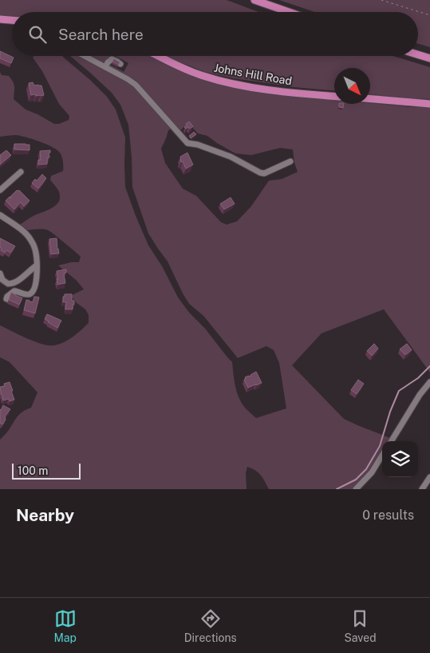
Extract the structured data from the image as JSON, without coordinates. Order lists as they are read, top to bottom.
{
  "streets": {
    "main road": ["Johns Hill Road"]
  },
  "scale_bar": "100 m",
  "north": "bottom right",
  "page": {
    "search": "Search here",
    "scale": "100 m",
    "heading": ["Nearby", "0 results"],
    "nav": ["Map", "Directions", "Saved"]
  }
}
